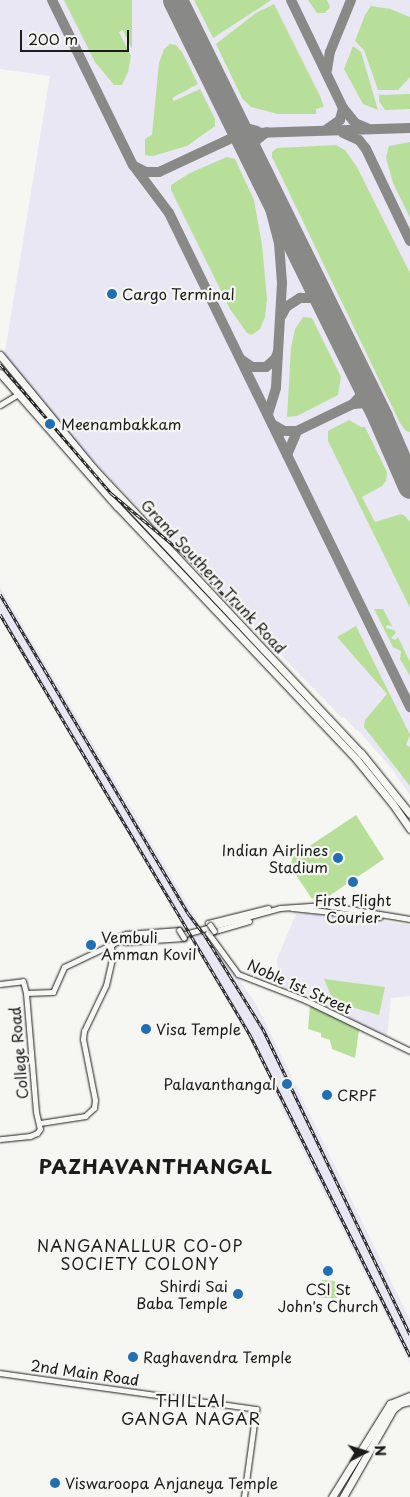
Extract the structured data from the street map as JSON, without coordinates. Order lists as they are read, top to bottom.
{
  "streets": {
    "main road": ["Grand Southern Trunk Road"],
    "street": ["Noble 1st Street", "College Road", "2nd Main Road"]
  },
  "districts": ["PAZHAVANTHANGAL", "NANGANALLUR CO-OP SOCIETY COLONY", "THILLAI GANGA NAGAR"],
  "places": [
    "Cargo Terminal",
    "Meenambakkam",
    "Indian Airlines Stadium",
    "First Flight Courier",
    "Vembuli Amman Kovil",
    "Visa Temple",
    "Palavanthangal",
    "CRPF",
    "CSI St John's Church",
    "Shirdi Sai Baba Temple",
    "Raghavendra Temple",
    "Viswaroopa Anjaneya Temple"
  ],
  "scale_bar": "200 m",
  "north": "right"
}
